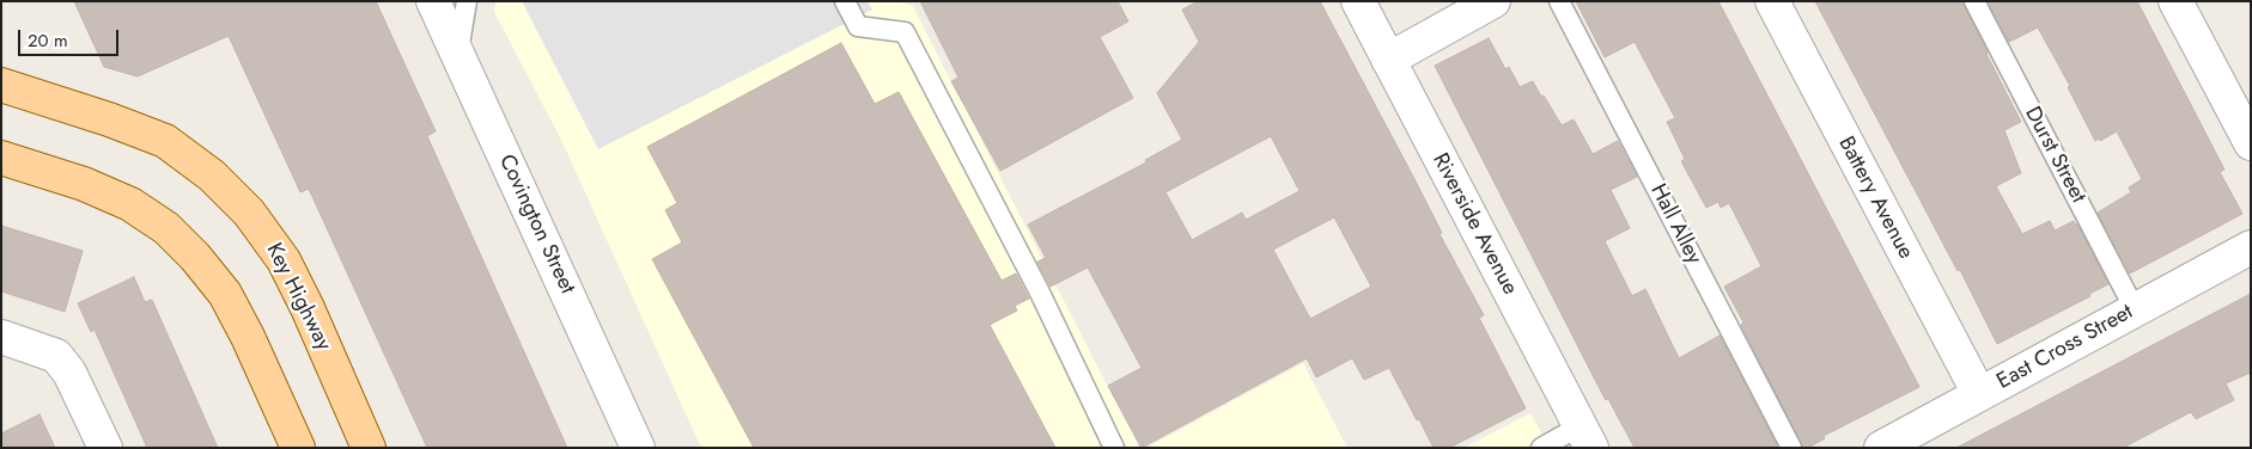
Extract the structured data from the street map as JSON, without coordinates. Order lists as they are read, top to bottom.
{
  "streets": {
    "main road": ["Key Highway"],
    "street": [
      "Battery Avenue",
      "Covington Street",
      "Riverside Avenue",
      "East Cross Street"
    ],
    "lane": ["Durst Street", "Hall Alley"]
  },
  "crossings": [
    ["Durst Street", "East Cross Street"],
    ["Battery Avenue", "East Cross Street"]
  ],
  "scale_bar": "20 m"
}
